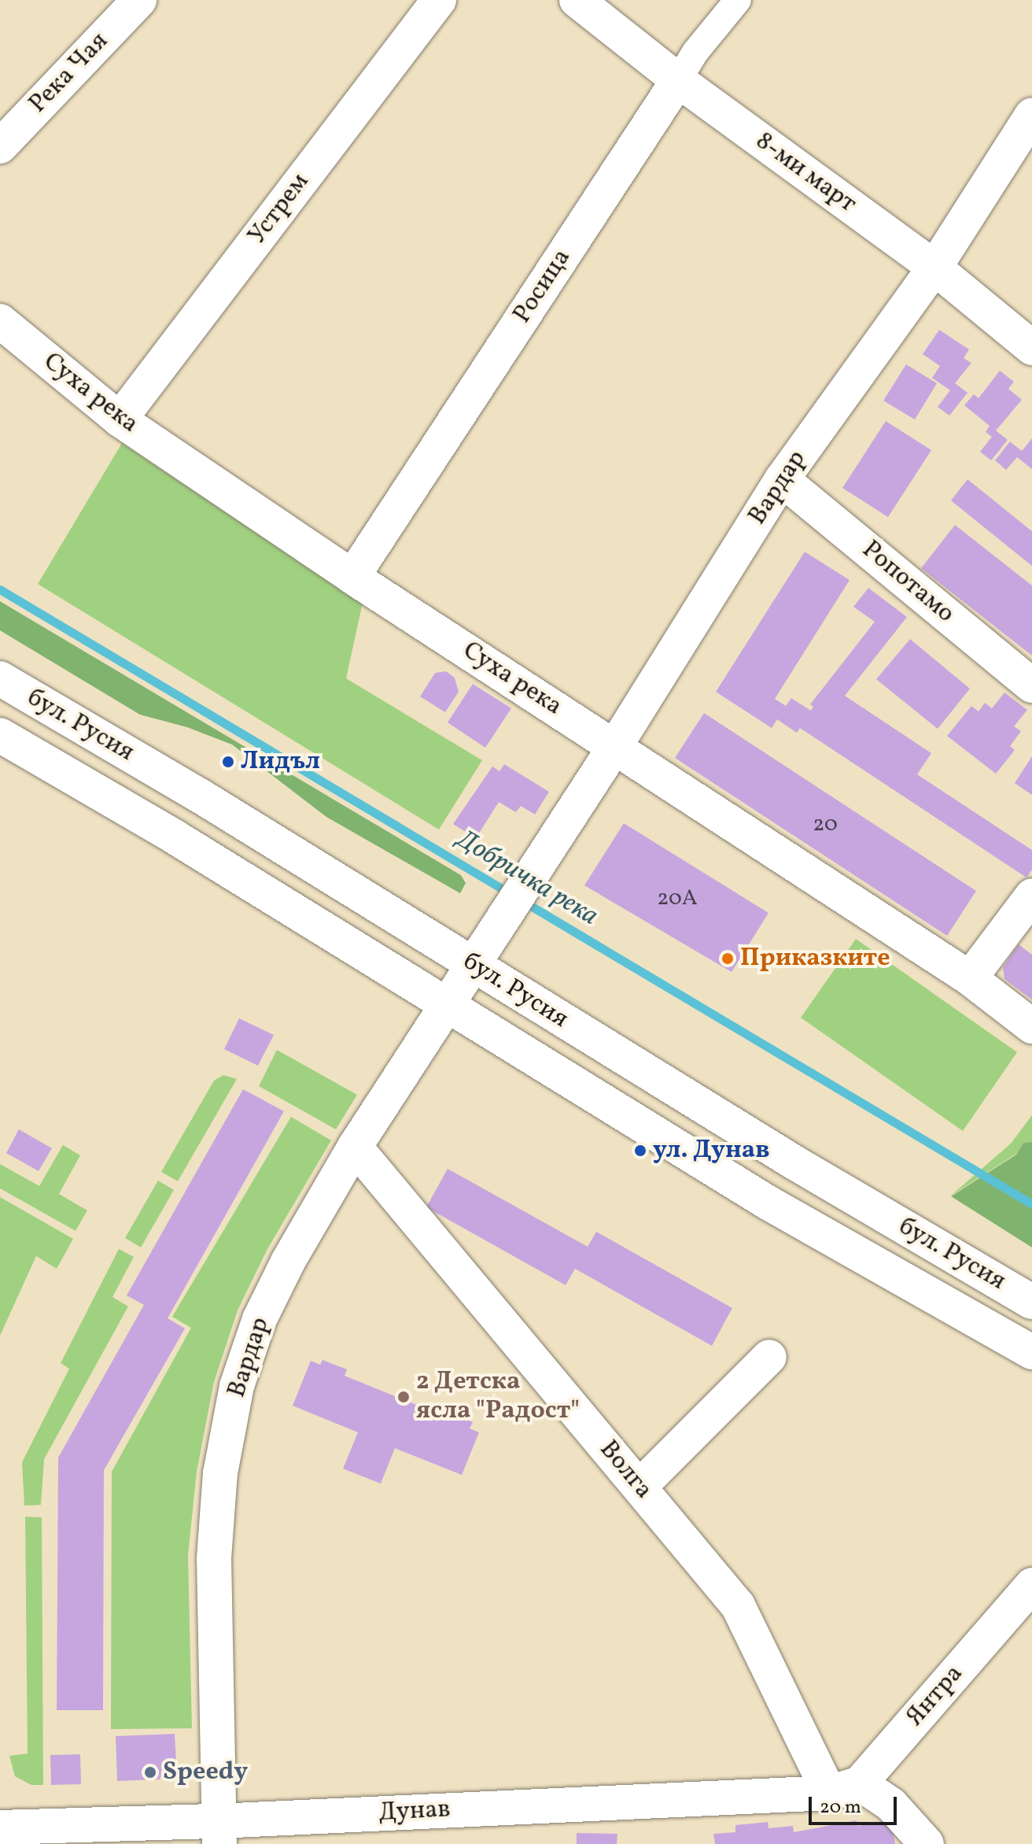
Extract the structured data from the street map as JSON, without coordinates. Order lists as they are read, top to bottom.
{
  "streets": {
    "street": [
      "Река Чая",
      "8-ми март",
      "Устрем",
      "Росица",
      "Суха река",
      "Вардар",
      "Ропотамо",
      "бул. Русия",
      "Волга",
      "Янтра",
      "Дунав"
    ]
  },
  "crossings": [
    ["8-ми март", "Росица"],
    ["8-ми март", "Вардар"],
    ["Устрем", "Суха река"],
    ["Росица", "Суха река"],
    ["Суха река", "Вардар"],
    ["Вардар", "Ропотамо"],
    ["Вардар", "бул. Русия"],
    ["Вардар", "Волга"],
    ["Вардар", "Дунав"],
    ["Волга", "Янтра"],
    ["Волга", "Дунав"],
    ["Янтра", "Дунав"]
  ],
  "water": ["Добричка река"],
  "places": [
    "Лидъл",
    "Приказките",
    "ул. Дунав",
    "2 Детска ясла \"Радост\"",
    "Speedy"
  ],
  "house_numbers": ["20", "20A"],
  "scale_bar": "20 m"
}
